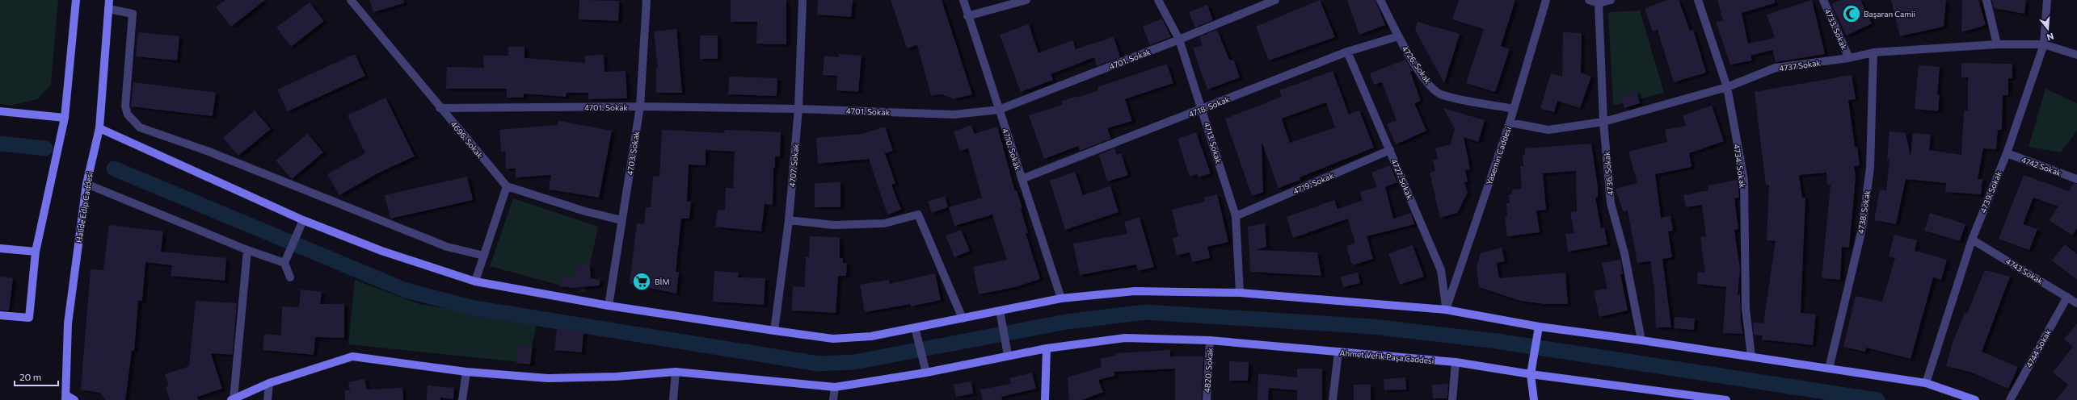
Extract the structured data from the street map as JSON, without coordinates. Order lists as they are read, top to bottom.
{
  "streets": {
    "street": [
      "4733. Sokak",
      "4701. Sokak",
      "4726. Sokak",
      "4737 Sokak",
      "4718. Sokak",
      "4696. Sokak",
      "4713. Sokak",
      "4710. Sokak",
      "4703. Sokak",
      "Yasemin Caddesi",
      "4707. Sokak",
      "4734. Sokak",
      "4742 Sokak",
      "4736. Sokak",
      "4727. Sokak",
      "4719. Sokak",
      "4739. Sokak",
      "Halide Edip Caddesi",
      "4738. Sokak",
      "4743 Sokak",
      "4744 Sokak",
      "Ahmet Vefik Paşa Caddesi",
      "4820. Sokak"
    ]
  },
  "crossings": [
    ["4733. Sokak", "4737 Sokak"],
    ["4701. Sokak", "4696. Sokak"],
    ["4701. Sokak", "4713. Sokak"],
    ["4701. Sokak", "4710. Sokak"],
    ["4701. Sokak", "4703. Sokak"],
    ["4701. Sokak", "4707. Sokak"],
    ["4726. Sokak", "4718. Sokak"],
    ["4726. Sokak", "Yasemin Caddesi"],
    ["4737 Sokak", "Yasemin Caddesi"],
    ["4737 Sokak", "4734. Sokak"],
    ["4737 Sokak", "4736. Sokak"],
    ["4737 Sokak", "4739. Sokak"],
    ["4737 Sokak", "4738. Sokak"],
    ["4718. Sokak", "4713. Sokak"],
    ["4718. Sokak", "4710. Sokak"],
    ["4718. Sokak", "4727. Sokak"],
    ["4713. Sokak", "4719. Sokak"],
    ["Yasemin Caddesi", "4727. Sokak"],
    ["4742 Sokak", "4739. Sokak"],
    ["4727. Sokak", "4719. Sokak"],
    ["4739. Sokak", "4743 Sokak"],
    ["4743 Sokak", "4744 Sokak"],
    ["Ahmet Vefik Paşa Caddesi", "4820. Sokak"]
  ],
  "places": {
    "mosque": ["Başaran Camii"],
    "supermarket": ["BİM"]
  },
  "scale_bar": "20 m",
  "north": "bottom"
}
